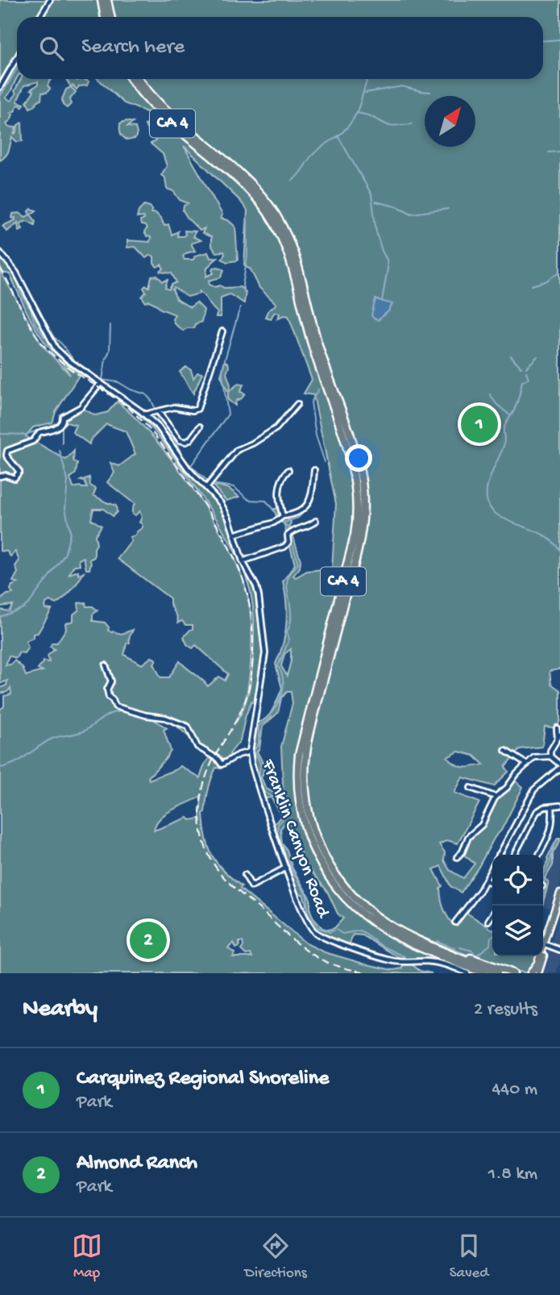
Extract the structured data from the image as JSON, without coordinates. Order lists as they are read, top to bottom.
{
  "streets": {
    "highway": ["CA 4"],
    "street": ["Franklin Canyon Road"]
  },
  "north": "top right",
  "page": {
    "search": "Search here",
    "pins": ["1", "2"],
    "heading": ["Nearby", "2 results"],
    "list": [
      {
        "mark": "1",
        "name": "Carquinez Regional Shoreline",
        "note": "Park",
        "value": "440 m"
      },
      {
        "mark": "2",
        "name": "Almond Ranch",
        "note": "Park",
        "value": "1.8 km"
      }
    ],
    "nav": ["Map", "Directions", "Saved"]
  }
}
